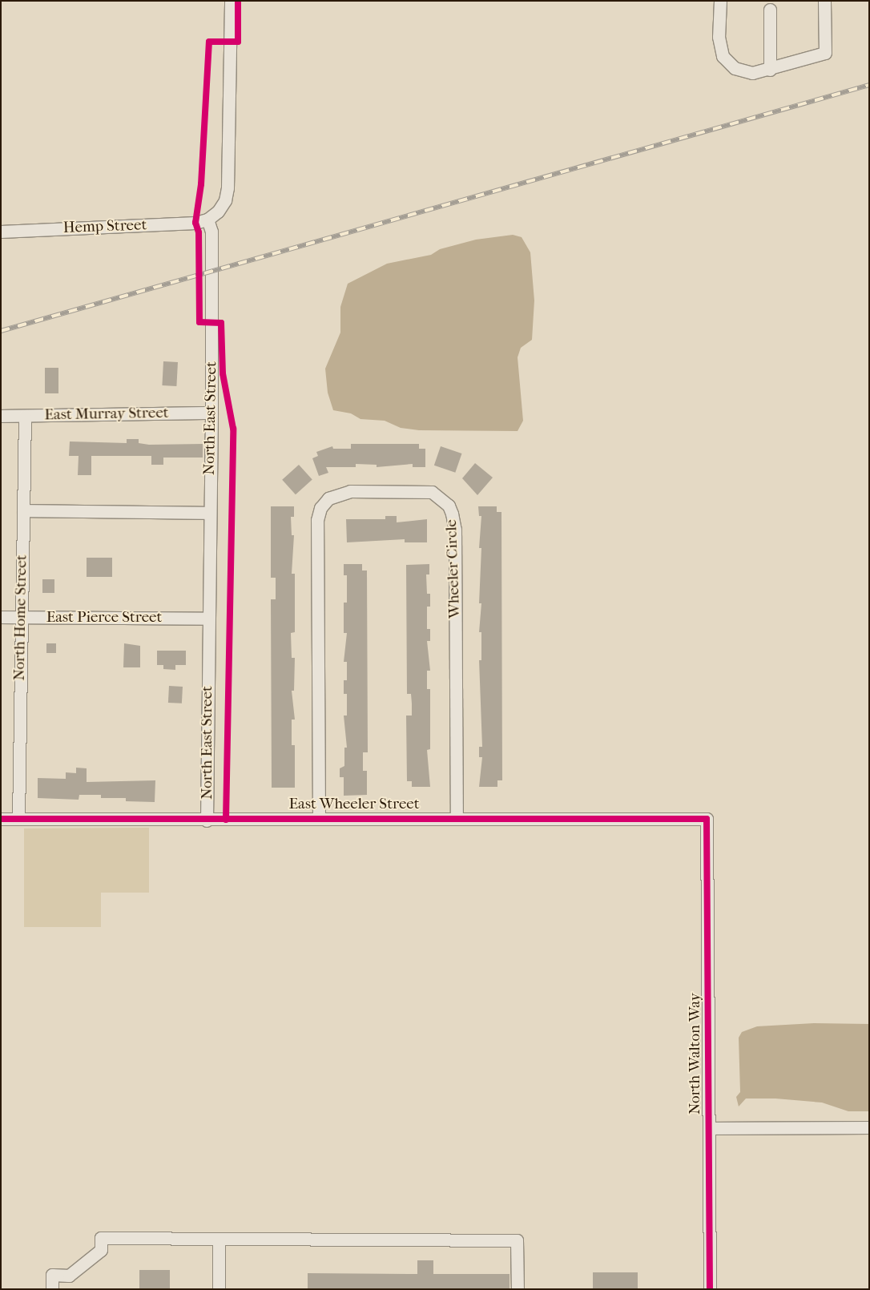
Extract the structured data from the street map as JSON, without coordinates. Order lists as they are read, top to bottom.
{
  "streets": {
    "street": [
      "Hemp Street",
      "East Murray Street",
      "North East Street",
      "Wheeler Circle",
      "North Home Street",
      "East Pierce Street",
      "East Wheeler Street",
      "North Walton Way"
    ]
  },
  "crossings": [
    ["Hemp Street", "North East Street"],
    ["East Murray Street", "North East Street"],
    ["East Murray Street", "North Home Street"],
    ["North East Street", "East Pierce Street"],
    ["North East Street", "East Wheeler Street"],
    ["Wheeler Circle", "East Wheeler Street"],
    ["North Home Street", "East Pierce Street"],
    ["North Home Street", "East Wheeler Street"],
    ["East Wheeler Street", "North Walton Way"]
  ]
}
